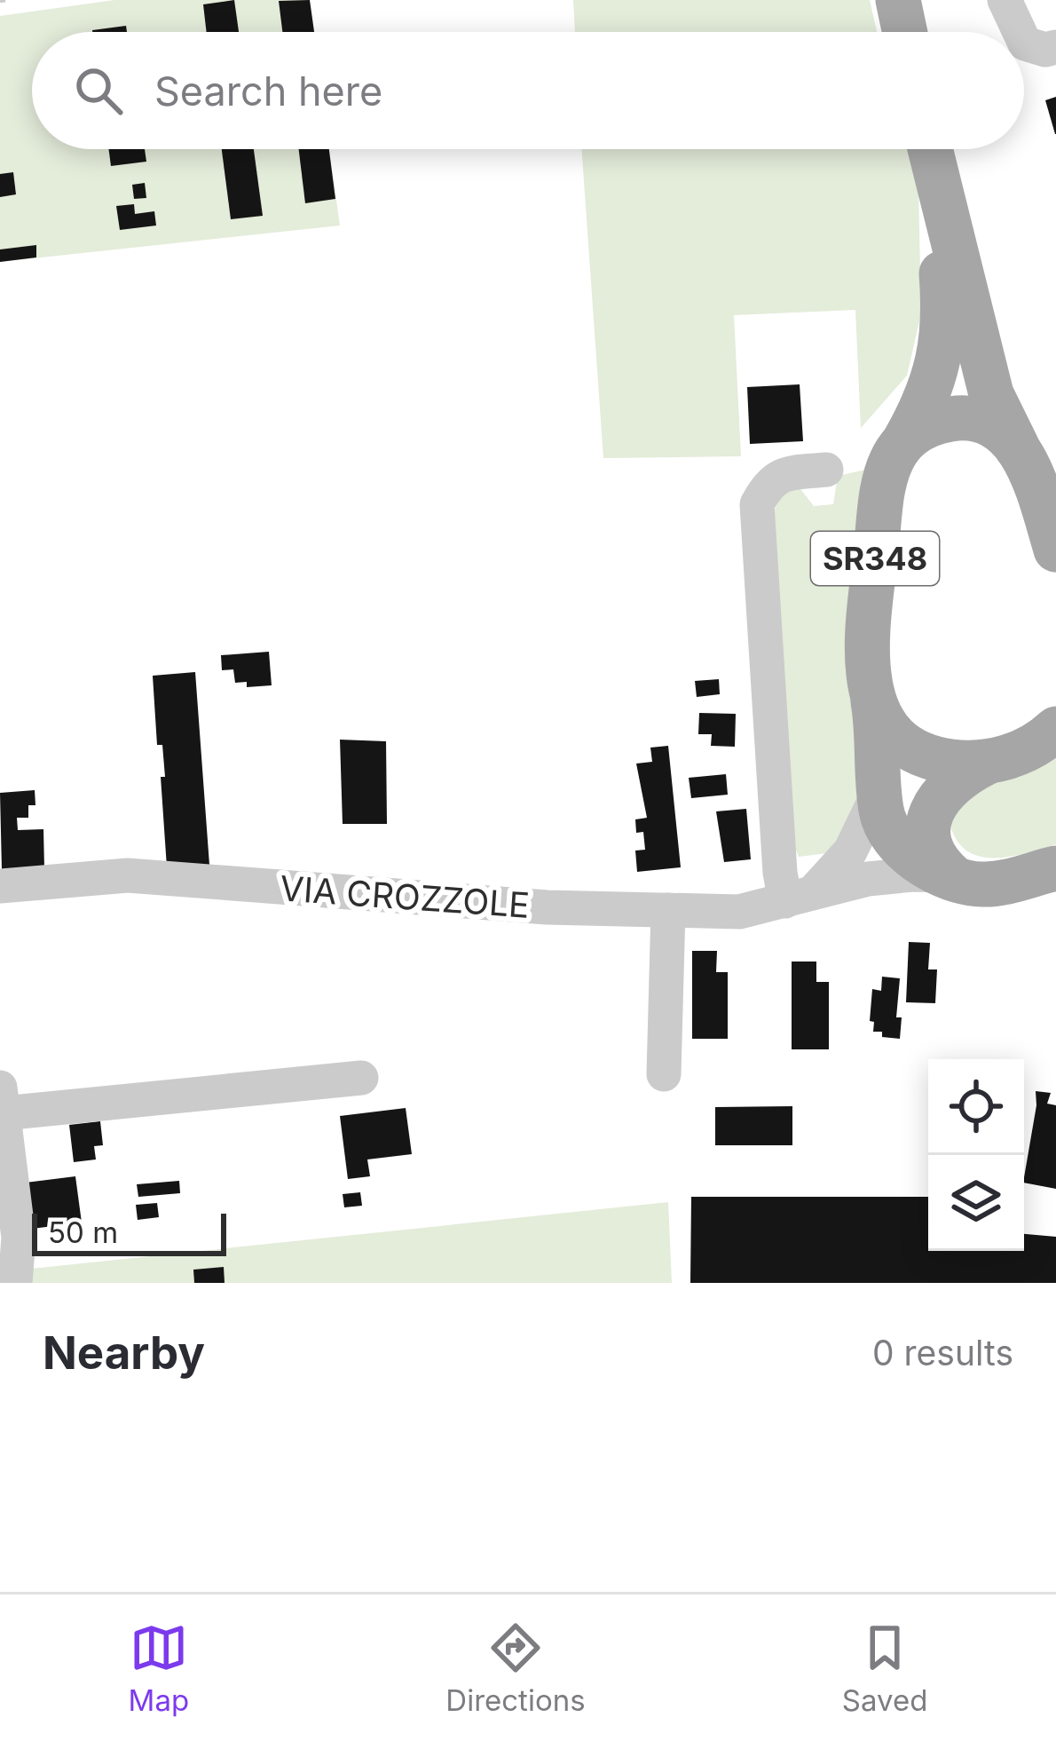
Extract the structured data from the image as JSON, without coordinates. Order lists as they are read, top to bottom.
{
  "streets": {
    "main road": ["SR348"],
    "street": ["VIA CROZZOLE"]
  },
  "scale_bar": "50 m",
  "page": {
    "search": "Search here",
    "scale": "50 m",
    "heading": ["Nearby", "0 results"],
    "nav": ["Map", "Directions", "Saved"]
  }
}
